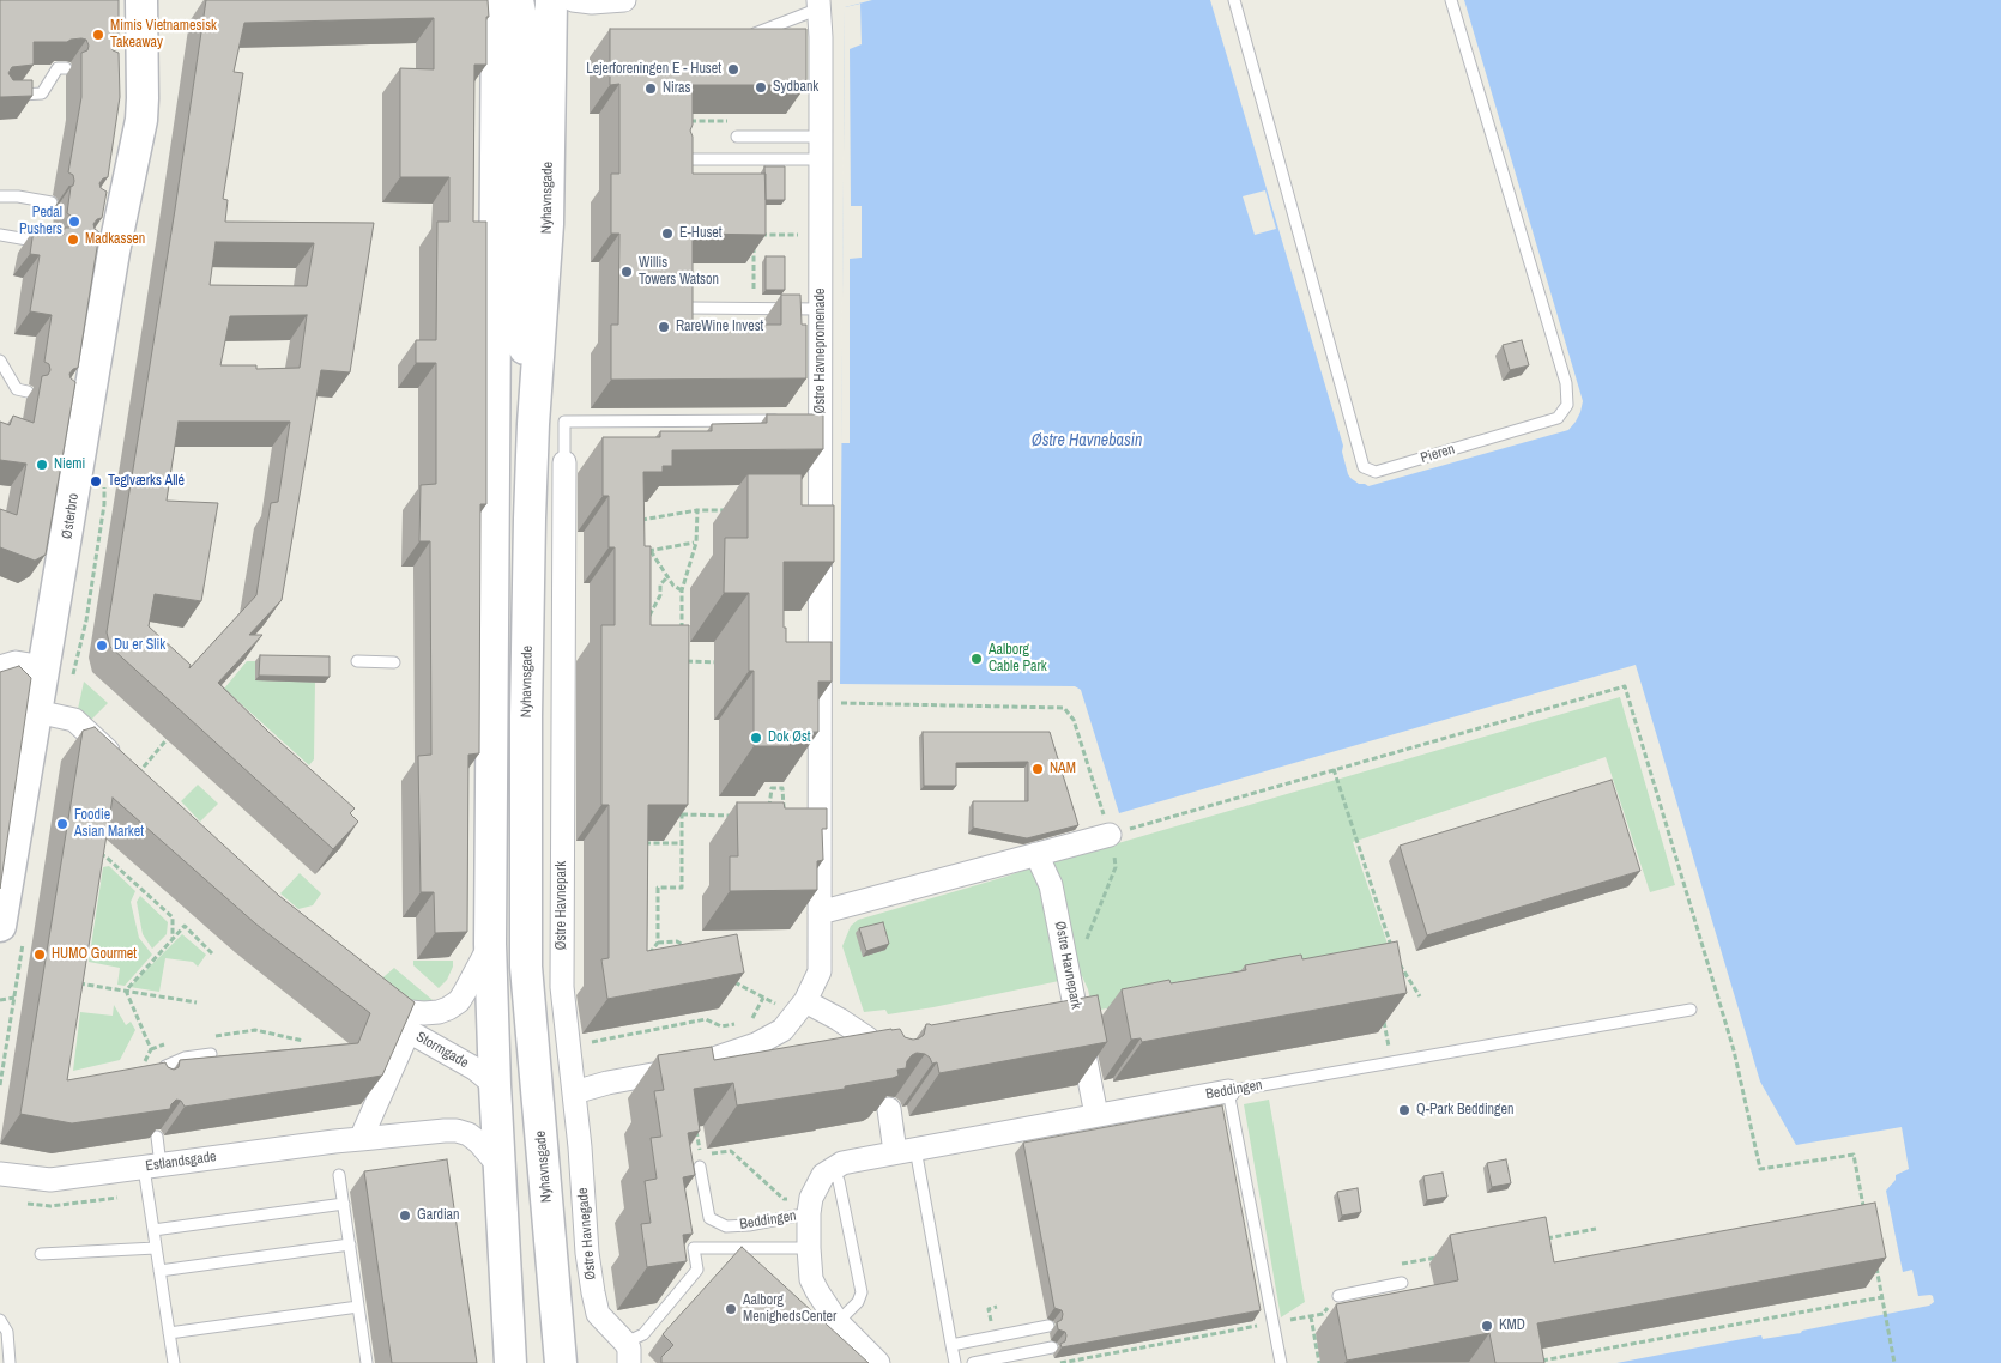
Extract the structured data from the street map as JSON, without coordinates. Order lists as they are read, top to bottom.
{
  "streets": {
    "street": [
      "Nyhavnsgade",
      "Østre Havnepromenade",
      "Østerbro",
      "Østre Havnepark",
      "Stormgade",
      "Beddingen",
      "Estlandsgade",
      "Østre Havnegade"
    ],
    "lane": ["Pieren"]
  },
  "crossings": [
    ["Østre Havnepark", "Beddingen"],
    ["Østre Havnepark", "Østre Havnegade"]
  ],
  "water": ["Østre Havnebasin"],
  "places": [
    "Mimis Vietnamesisk Takeaway",
    "Lejerforeningen E - Huset",
    "Sydbank",
    "Niras",
    "Pedal Pushers",
    "E-Huset",
    "Madkassen",
    "Willis Towers Watson",
    "RareWine Invest",
    "Niemi",
    "Teglværks Allé",
    "Du er Slik",
    "Aalborg Cable Park",
    "Dok Øst",
    "NAM",
    "Foodie Asian Market",
    "HUMO Gourmet",
    "Q-Park Beddingen",
    "Gardian",
    "Aalborg MenighedsCenter",
    "KMD"
  ]
}
